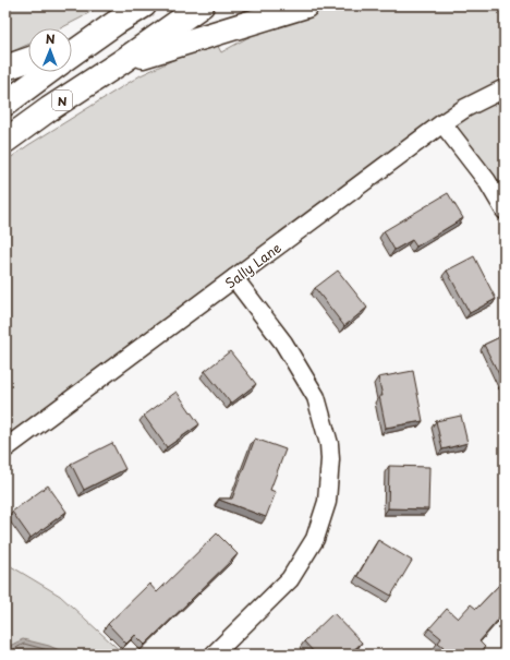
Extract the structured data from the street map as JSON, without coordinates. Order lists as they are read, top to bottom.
{
  "streets": {
    "highway": ["N"],
    "street": ["Sally Lane"]
  },
  "north": "top"
}
